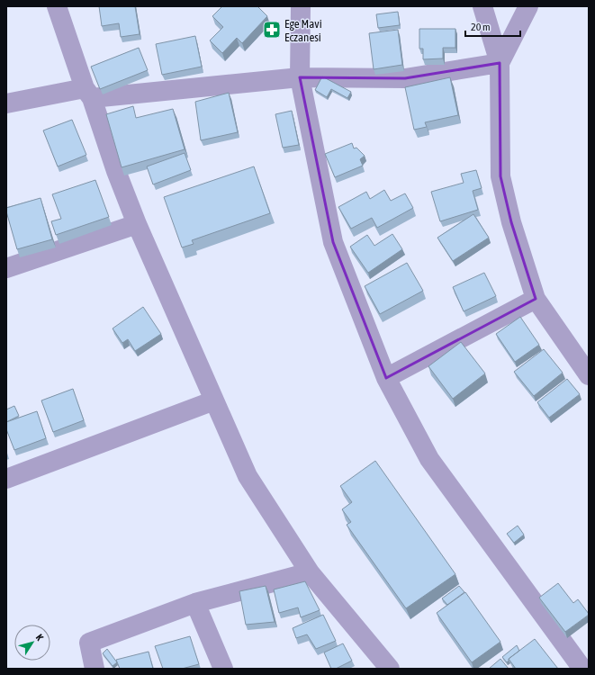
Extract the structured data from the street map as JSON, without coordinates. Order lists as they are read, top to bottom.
{
  "places": {
    "pharmacy": ["Ege Mavi Eczanesi"]
  },
  "scale_bar": "20 m",
  "north": "top right"
}
